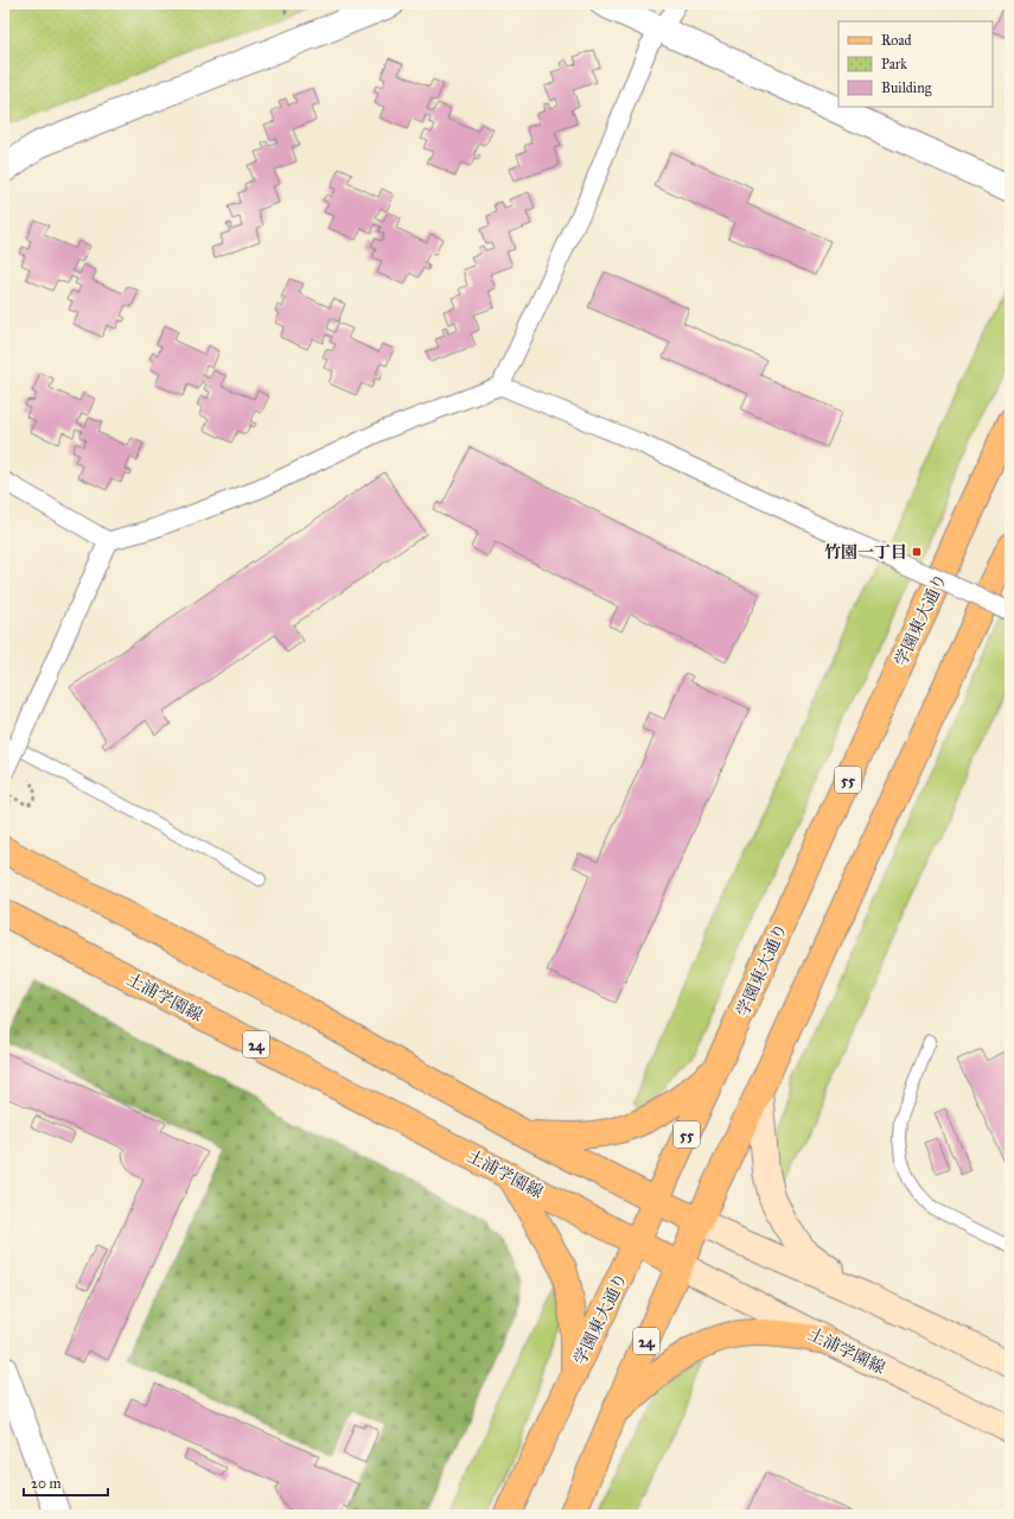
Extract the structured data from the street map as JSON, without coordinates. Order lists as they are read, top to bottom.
{
  "streets": {
    "main road": [
      "学園東大通り",
      "55",
      "土浦学園線",
      "24"
    ]
  },
  "crossings": [
    ["学園東大通り", "土浦学園線"],
    ["土浦学園線", "24"]
  ],
  "places": {
    "transit": ["竹園一丁目"]
  },
  "legend": ["Road", "Park", "Building"],
  "scale_bar": "20 m"
}
